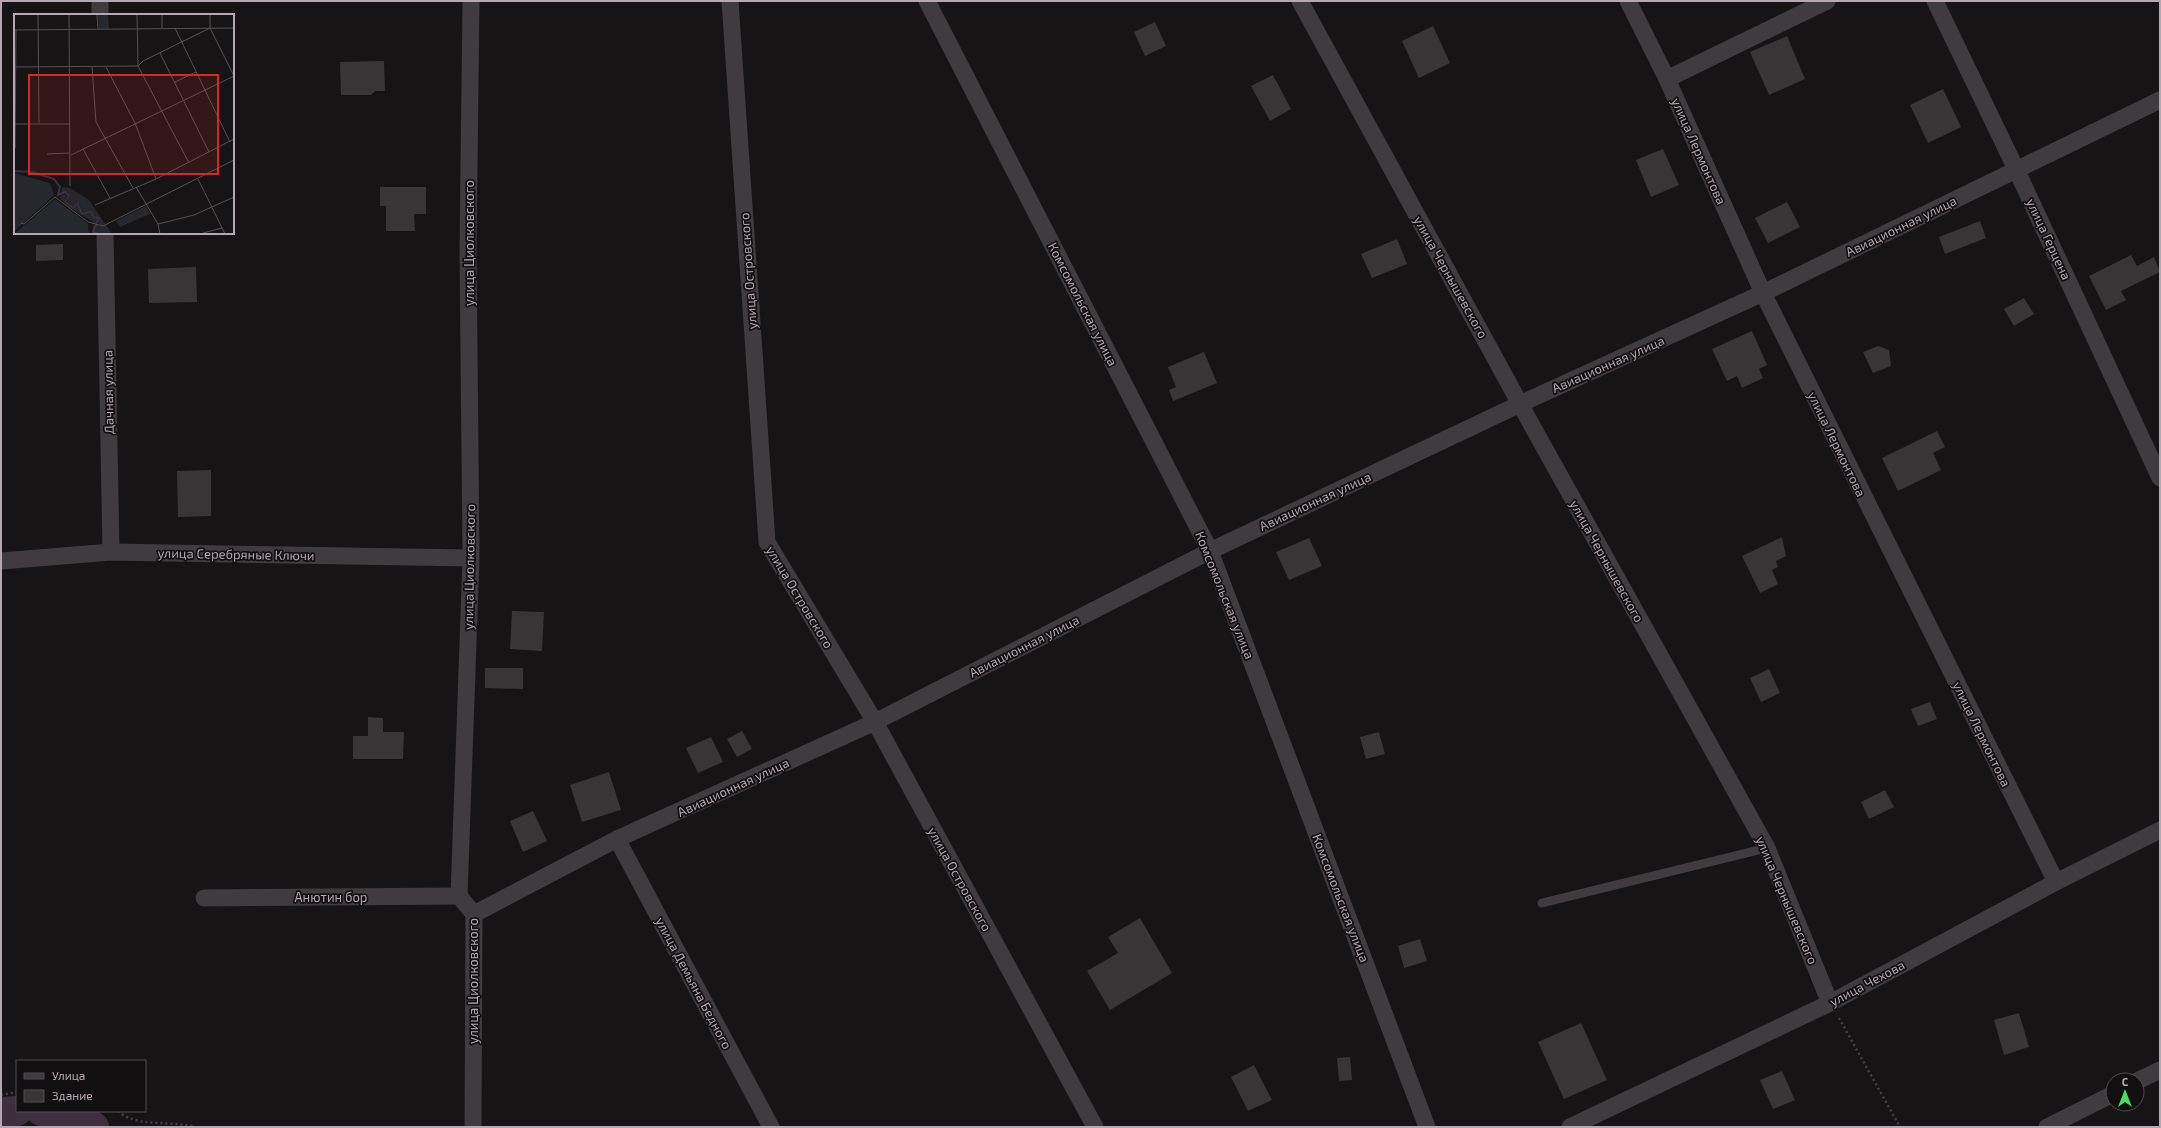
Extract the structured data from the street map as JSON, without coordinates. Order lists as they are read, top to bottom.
{
  "streets": {
    "street": [
      "улица Лермонтова",
      "Авиационная улица",
      "улица Герцена",
      "улица Циолковского",
      "улица Островского",
      "улица Чернышевского",
      "Комсомольская улица",
      "Дачная улица",
      "улица Серебряные Ключи",
      "Анютин бор",
      "улица Демьяна Бедного",
      "улица Чехова"
    ]
  },
  "crossings": [
    ["улица Лермонтова", "Авиационная улица"],
    ["улица Лермонтова", "улица Чехова"],
    ["Авиационная улица", "улица Герцена"],
    ["Авиационная улица", "улица Циолковского"],
    ["Авиационная улица", "улица Островского"],
    ["Авиационная улица", "улица Чернышевского"],
    ["Авиационная улица", "Комсомольская улица"],
    ["Авиационная улица", "улица Демьяна Бедного"],
    ["улица Циолковского", "улица Серебряные Ключи"],
    ["улица Циолковского", "Анютин бор"],
    ["улица Чернышевского", "улица Чехова"],
    ["Дачная улица", "улица Серебряные Ключи"]
  ],
  "legend": ["Улица", "Здание"],
  "north": "top"
}
